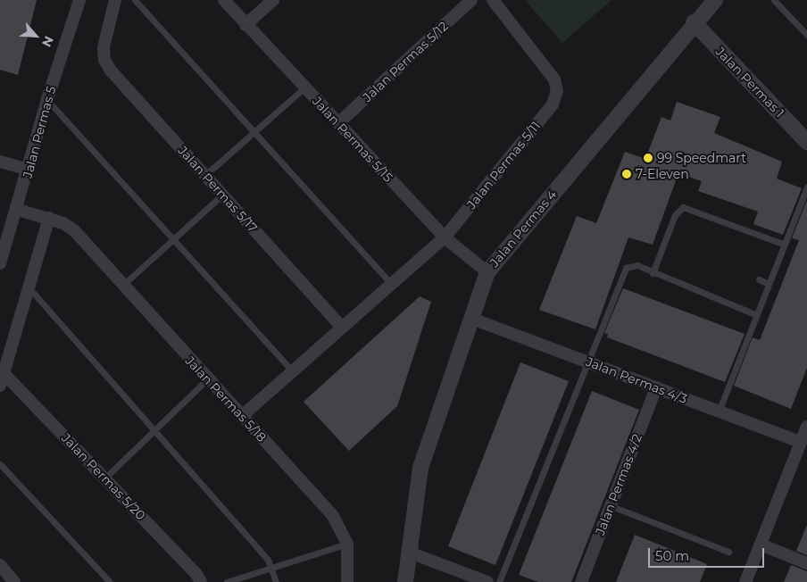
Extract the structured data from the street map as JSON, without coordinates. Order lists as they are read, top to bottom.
{
  "streets": {
    "street": [
      "Jalan Permas 5/12",
      "Jalan Permas 1",
      "Jalan Permas 5",
      "Jalan Permas 5/15",
      "Jalan Permas 5/11",
      "Jalan Permas 5/17",
      "Jalan Permas 4",
      "Jalan Permas 4/3",
      "Jalan Permas 5/18",
      "Jalan Permas 5/20",
      "Jalan Permas 4/2"
    ]
  },
  "crossings": [
    ["Jalan Permas 5/12", "Jalan Permas 5/15"],
    ["Jalan Permas 1", "Jalan Permas 4"],
    ["Jalan Permas 5/15", "Jalan Permas 5/11"],
    ["Jalan Permas 5/15", "Jalan Permas 4"],
    ["Jalan Permas 5/11", "Jalan Permas 5/17"],
    ["Jalan Permas 5/11", "Jalan Permas 5/18"],
    ["Jalan Permas 4", "Jalan Permas 4/3"],
    ["Jalan Permas 4/3", "Jalan Permas 4/2"]
  ],
  "places": ["99 Speedmart", "7-Eleven"],
  "scale_bar": "50 m",
  "north": "bottom right"
}
